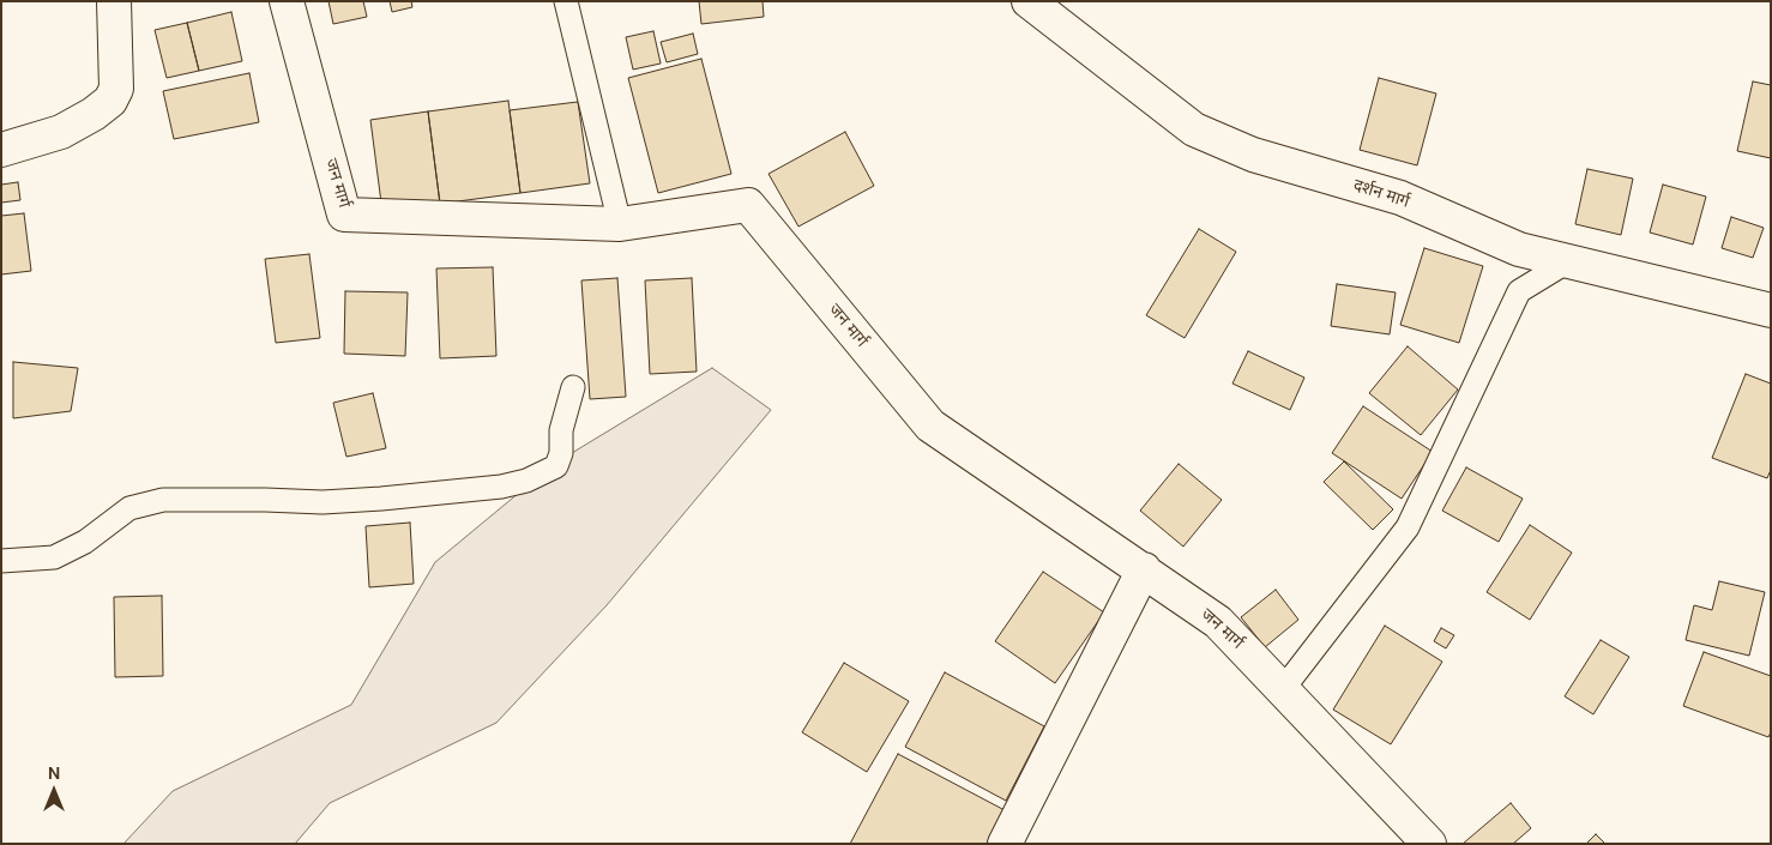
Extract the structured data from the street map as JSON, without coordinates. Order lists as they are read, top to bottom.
{
  "streets": {
    "street": ["जन मार्ग", "दर्शन मार्ग"]
  },
  "north": "top"
}
